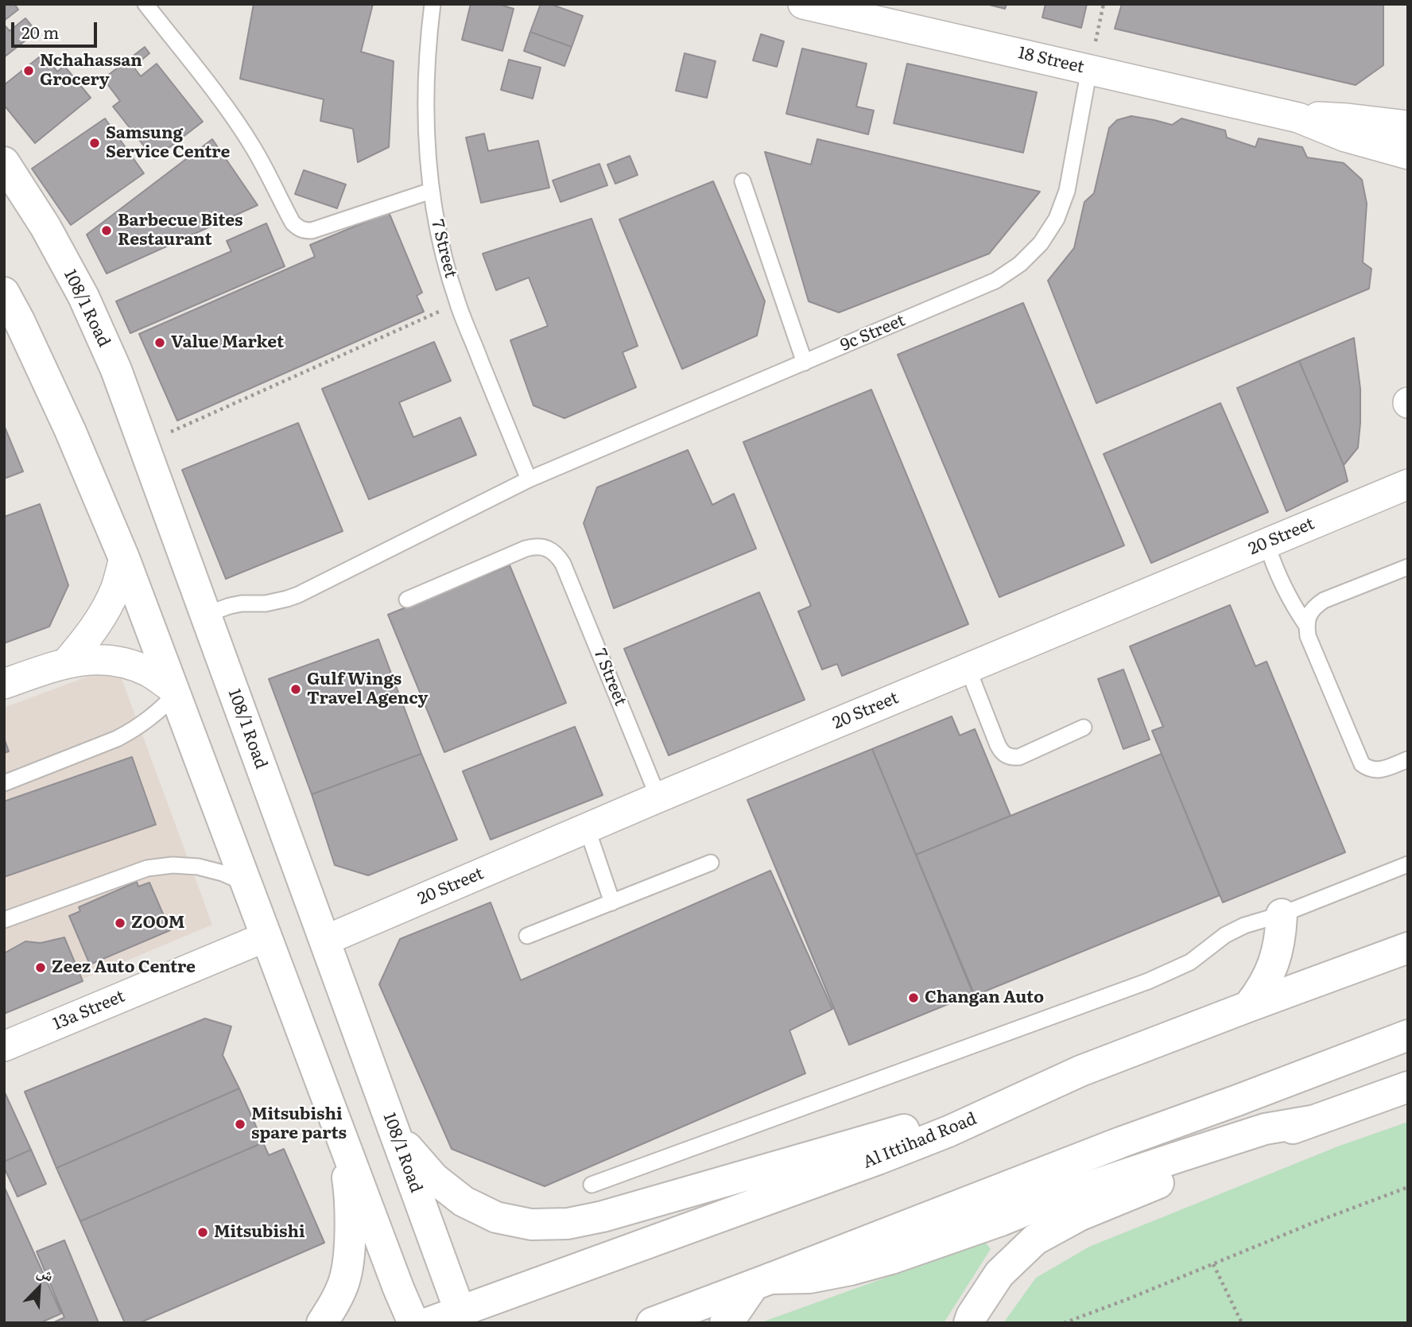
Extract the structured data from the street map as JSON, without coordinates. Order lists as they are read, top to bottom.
{
  "streets": {
    "main road": ["108/1 Road", "Al Ittihad Road"],
    "street": ["18 Street", "20 Street", "13a Street"],
    "lane": ["7 Street", "9c Street"]
  },
  "crossings": [
    ["18 Street", "9c Street"],
    ["7 Street", "9c Street"],
    ["7 Street", "20 Street"],
    ["108/1 Road", "9c Street"],
    ["108/1 Road", "20 Street"],
    ["108/1 Road", "Al Ittihad Road"]
  ],
  "places": [
    "Nchahassan Grocery",
    "Samsung Service Centre",
    "Barbecue Bites Restaurant",
    "Value Market",
    "Gulf Wings Travel Agency",
    "ZOOM",
    "Zeez Auto Centre",
    "Changan Auto",
    "Mitsubishi spare parts",
    "Mitsubishi"
  ],
  "scale_bar": "20 m",
  "north": "top right"
}
